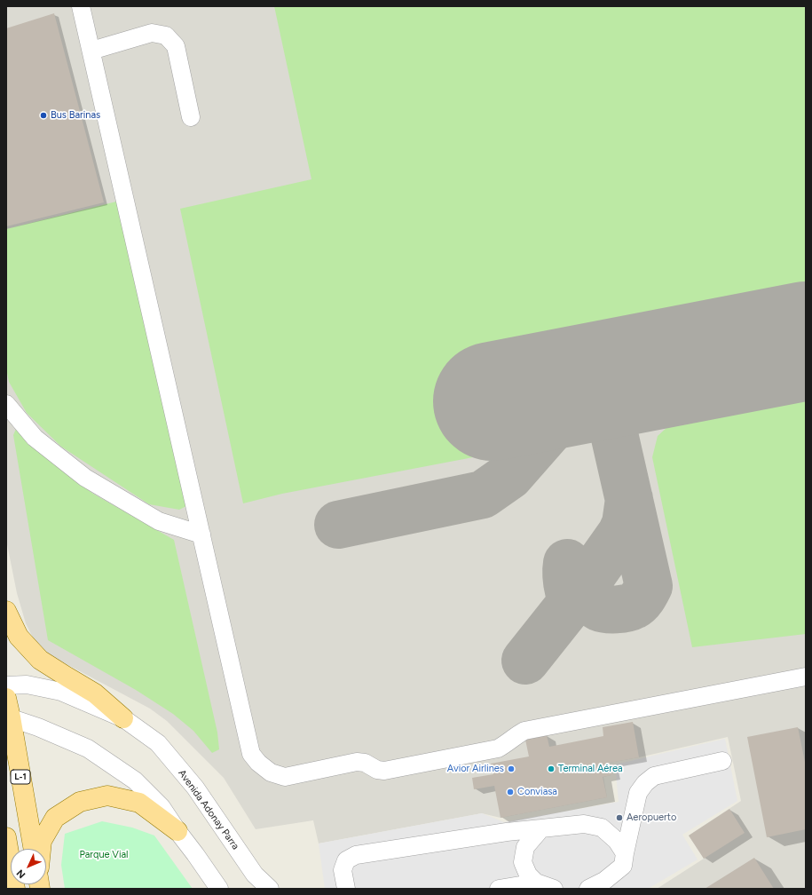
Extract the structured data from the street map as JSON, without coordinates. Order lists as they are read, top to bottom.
{
  "streets": {
    "main road": ["L-1"],
    "street": ["Avenida Adonay Parra"]
  },
  "parks": ["Parque Vial"],
  "places": [
    "Bus Barinas",
    "Avior Airlines",
    "Terminal Aérea",
    "Conviasa",
    "Aeropuerto"
  ],
  "north": "bottom left"
}
